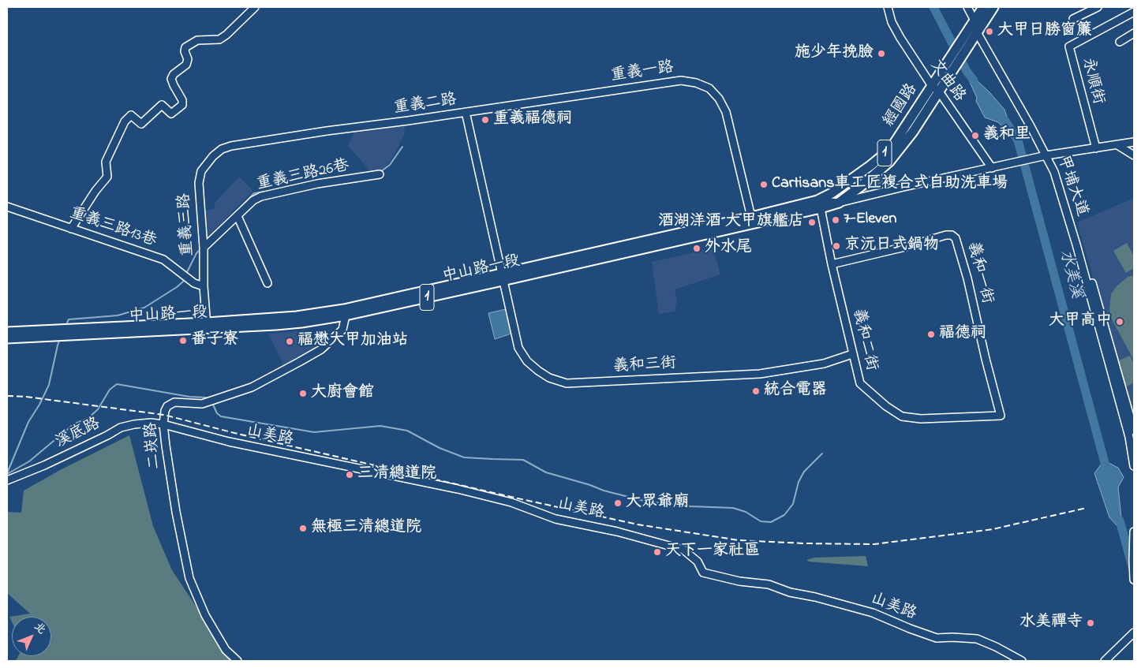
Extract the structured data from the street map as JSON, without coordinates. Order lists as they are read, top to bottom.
{
  "streets": {
    "main road": ["經國路", "1", "中山路一段"],
    "street": [
      "重義一路",
      "文曲路",
      "永順街",
      "重義二路",
      "重義三路26巷",
      "甲埔大道",
      "重義三路",
      "重義三路13巷",
      "義和一街",
      "義和二街",
      "義和三街",
      "溪底路",
      "山美路",
      "二崁路"
    ]
  },
  "crossings": [
    ["重義一路", "重義二路"],
    ["重義一路", "中山路一段"],
    ["文曲路", "經國路"],
    ["文曲路", "中山路一段"],
    ["重義二路", "重義三路"],
    ["重義二路", "中山路一段"],
    ["重義二路", "義和三街"],
    ["經國路", "1"],
    ["經國路", "甲埔大道"],
    ["經國路", "中山路一段"],
    ["經國路", "義和二街"],
    ["1", "甲埔大道"],
    ["重義三路26巷", "重義三路"],
    ["甲埔大道", "中山路一段"],
    ["重義三路", "重義三路13巷"],
    ["重義三路", "中山路一段"],
    ["中山路一段", "義和二街"],
    ["中山路一段", "義和三街"],
    ["中山路一段", "二崁路"],
    ["義和一街", "義和二街"],
    ["義和二街", "義和三街"],
    ["溪底路", "山美路"],
    ["溪底路", "二崁路"],
    ["山美路", "二崁路"]
  ],
  "water": ["水美溪"],
  "places": [
    "大甲日勝窗簾",
    "施少年挽臉",
    "重義福德祠",
    "義和里",
    "Cartisans車工匠複合式自助洗車場",
    "7-Eleven",
    "酒湖洋酒 大甲旗艦店",
    "京沅日式鍋物",
    "外水尾",
    "大甲高中",
    "福德祠",
    "番子寮",
    "福懋大甲加油站",
    "統合電器",
    "大廚會館",
    "三清總道院",
    "大眾爺廟",
    "無極三清總道院",
    "天下一家社區",
    "水美禪寺"
  ],
  "north": "top right"
}
